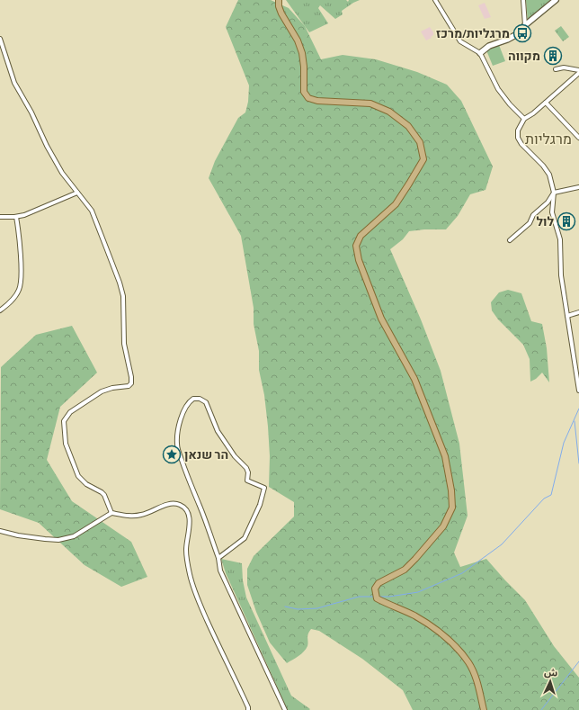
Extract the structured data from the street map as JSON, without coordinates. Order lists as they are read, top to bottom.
{
  "districts": ["מרגליות"],
  "places": {
    "bus stop": ["מרגליות/מרכז"],
    "building": ["מקווה", "לול"],
    "place": ["הר שנאן"]
  },
  "north": "top"
}
